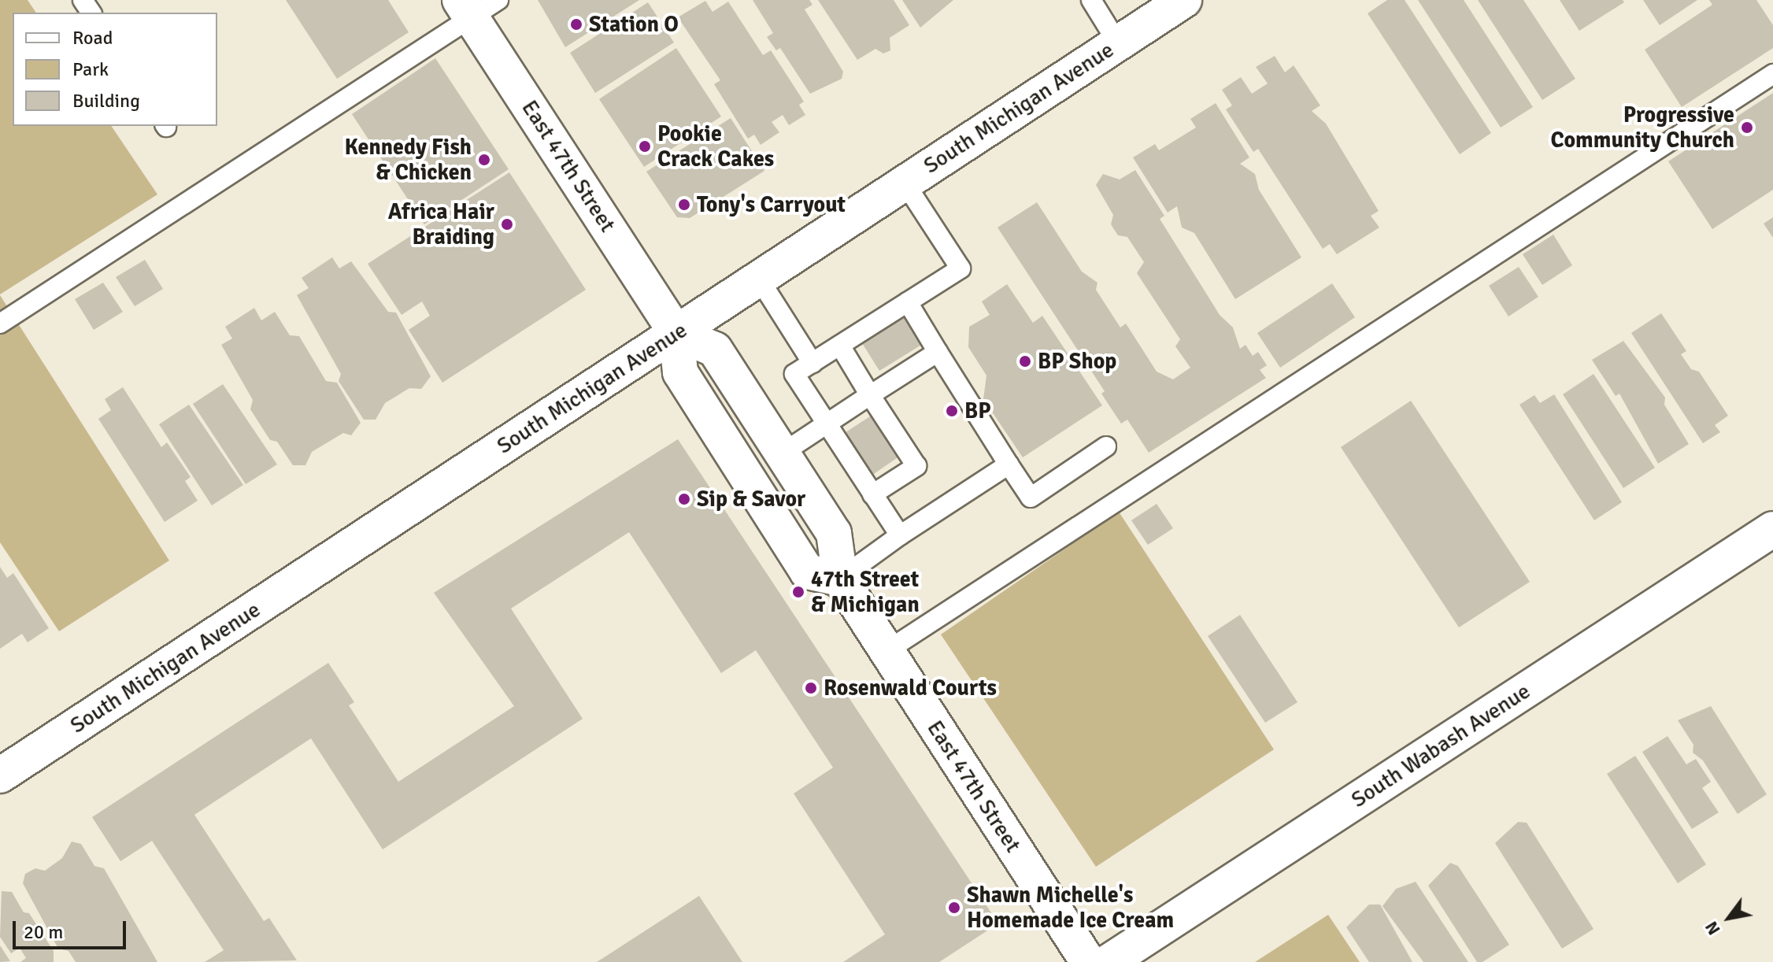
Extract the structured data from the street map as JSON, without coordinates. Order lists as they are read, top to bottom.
{
  "streets": {
    "street": ["South Michigan Avenue", "East 47th Street", "South Wabash Avenue"]
  },
  "crossings": [
    ["South Michigan Avenue", "East 47th Street"]
  ],
  "places": [
    "Station O",
    "Progressive Community Church",
    "Pookie Crack Cakes",
    "Kennedy Fish & Chicken",
    "Tony's Carryout",
    "Africa Hair Braiding",
    "BP Shop",
    "BP",
    "Sip & Savor",
    "47th Street & Michigan",
    "Rosenwald Courts",
    "Shawn Michelle's Homemade Ice Cream"
  ],
  "legend": ["Road", "Park", "Building"],
  "scale_bar": "20 m",
  "north": "bottom left"
}
